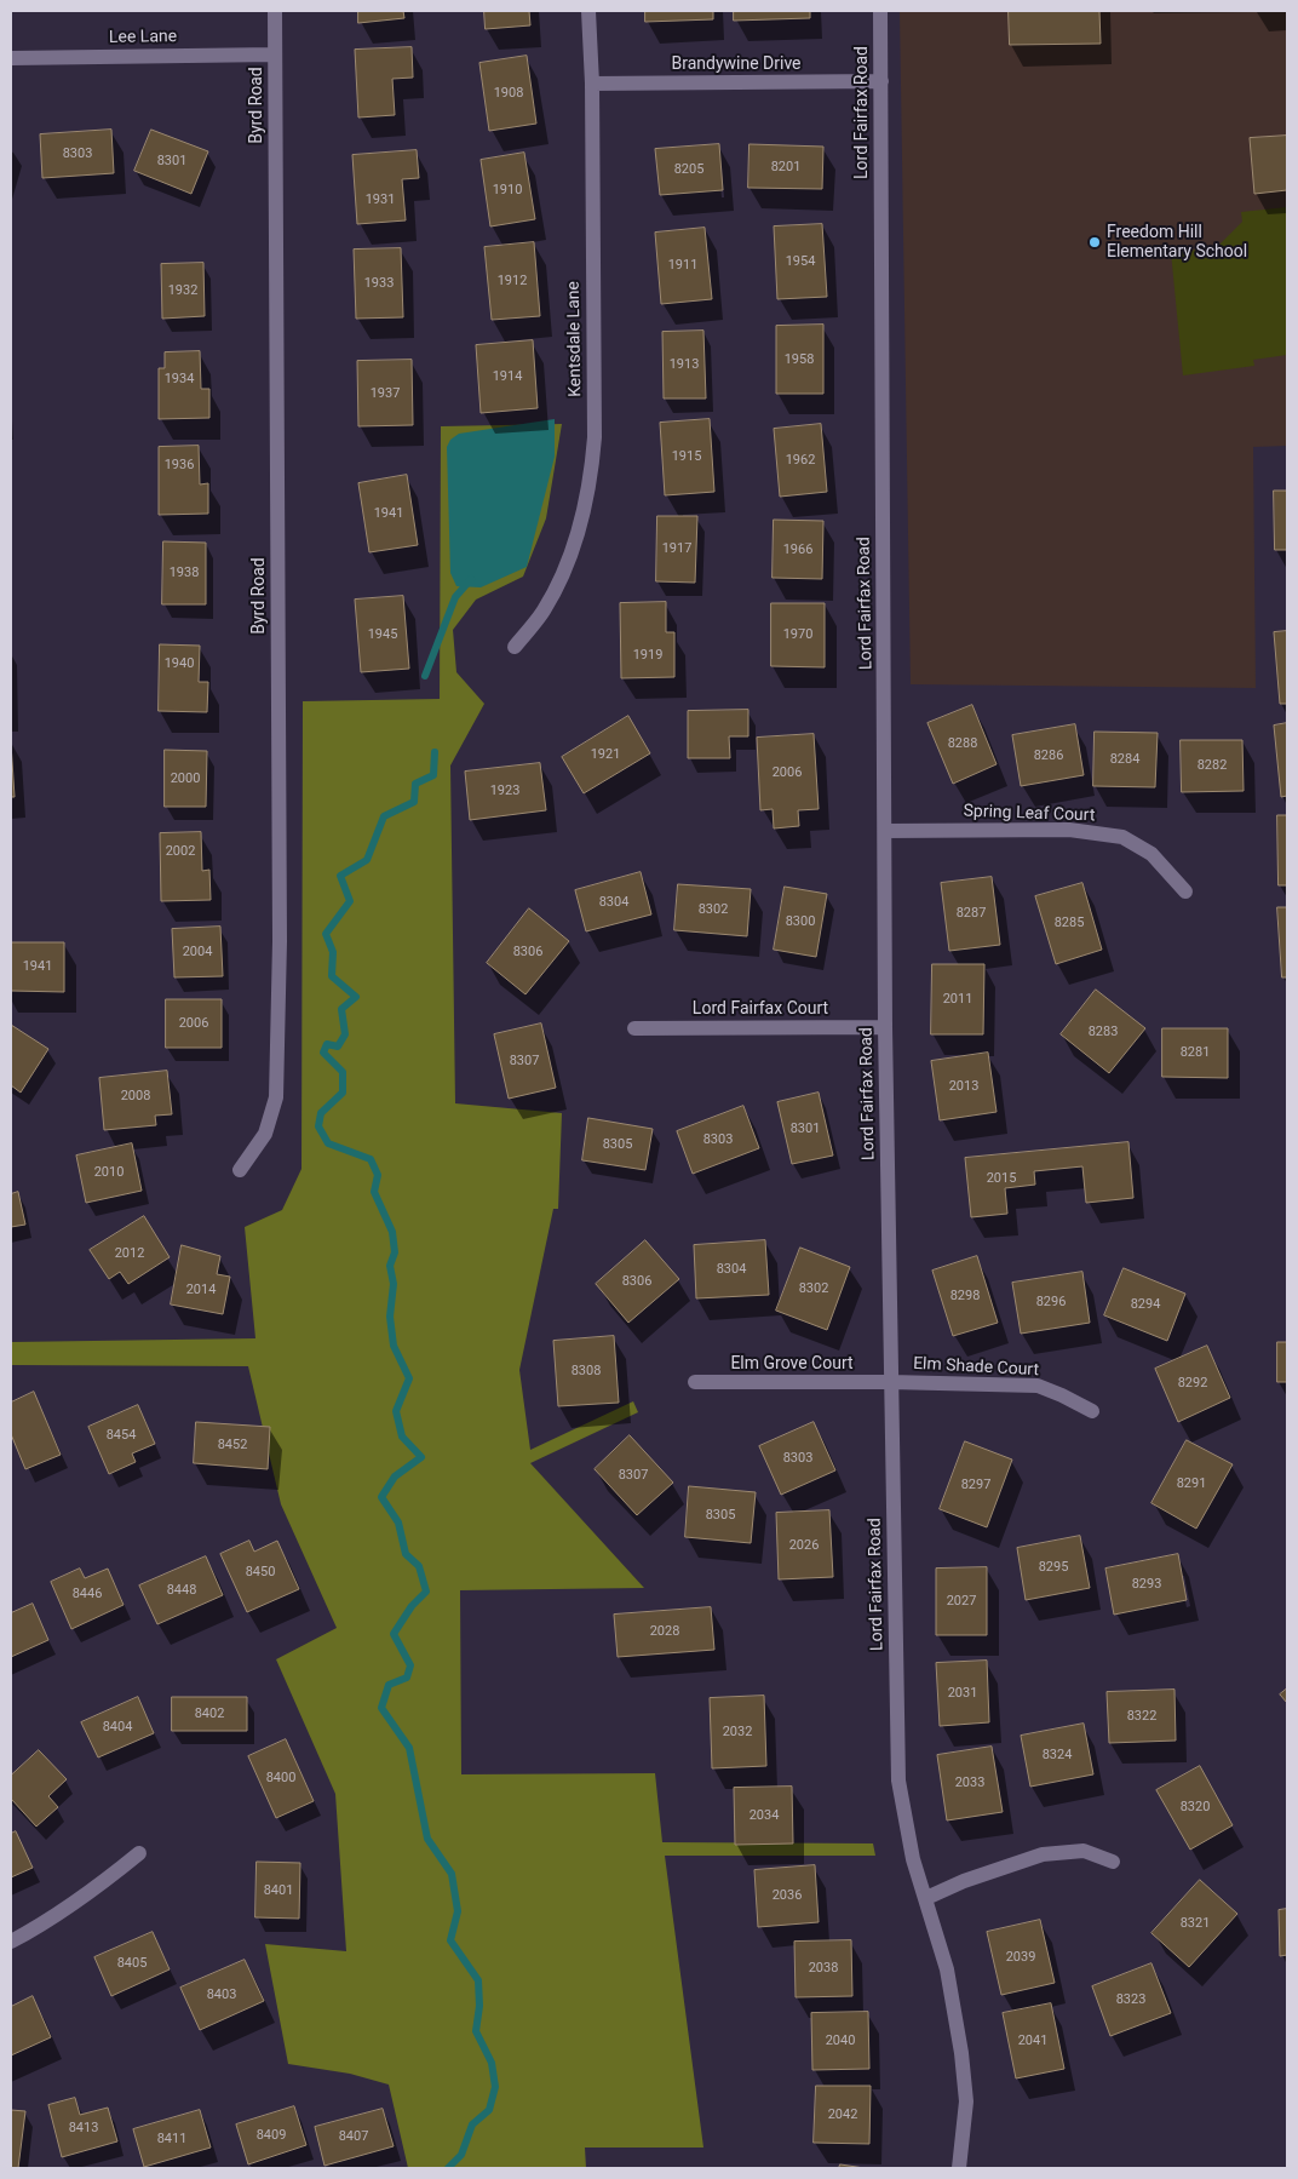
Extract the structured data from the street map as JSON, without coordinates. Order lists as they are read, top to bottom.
{
  "streets": {
    "street": [
      "Lee Lane",
      "Brandywine Drive",
      "Byrd Road",
      "Lord Fairfax Road",
      "Kentsdale Lane",
      "Spring Leaf Court",
      "Lord Fairfax Court",
      "Elm Grove Court",
      "Elm Shade Court"
    ]
  },
  "crossings": [
    ["Lee Lane", "Byrd Road"],
    ["Brandywine Drive", "Lord Fairfax Road"],
    ["Brandywine Drive", "Kentsdale Lane"],
    ["Lord Fairfax Road", "Spring Leaf Court"],
    ["Lord Fairfax Road", "Lord Fairfax Court"],
    ["Lord Fairfax Road", "Elm Grove Court"],
    ["Lord Fairfax Road", "Elm Shade Court"],
    ["Elm Grove Court", "Elm Shade Court"]
  ],
  "places": ["Freedom Hill Elementary School"],
  "house_numbers": [
    "1908",
    "8303",
    "8301",
    "8201",
    "8205",
    "1910",
    "1931",
    "1954",
    "1911",
    "1912",
    "1933",
    "1932",
    "1958",
    "1913",
    "1914",
    "1934",
    "1937",
    "1915",
    "1962",
    "1936",
    "1941",
    "1917",
    "1966",
    "1938",
    "1945",
    "1970",
    "1919",
    "1940",
    "8288",
    "1921",
    "8286",
    "8284",
    "8282",
    "2006",
    "2000",
    "1923",
    "2002",
    "8304",
    "8302",
    "8287",
    "8300",
    "8285",
    "2004",
    "8306",
    "1941",
    "2011",
    "2006",
    "8283",
    "8281",
    "8307",
    "2013",
    "2008",
    "8301",
    "8303",
    "8305",
    "2010",
    "2015",
    "2012",
    "8304",
    "8306",
    "8302",
    "2014",
    "8298",
    "8296",
    "8294",
    "8308",
    "8292",
    "8454",
    "8452",
    "8303",
    "8307",
    "8291",
    "8297",
    "8305",
    "2026",
    "8295",
    "8450",
    "8293",
    "8448",
    "8446",
    "2027",
    "2028",
    "2031",
    "8402",
    "8322",
    "8404",
    "2032",
    "8324",
    "8400",
    "2033",
    "8320",
    "2034",
    "8401",
    "2036",
    "8321",
    "2039",
    "8405",
    "2038",
    "8403",
    "8323",
    "2040",
    "2041",
    "2042",
    "8413",
    "8409",
    "8407",
    "8411"
  ]
}
